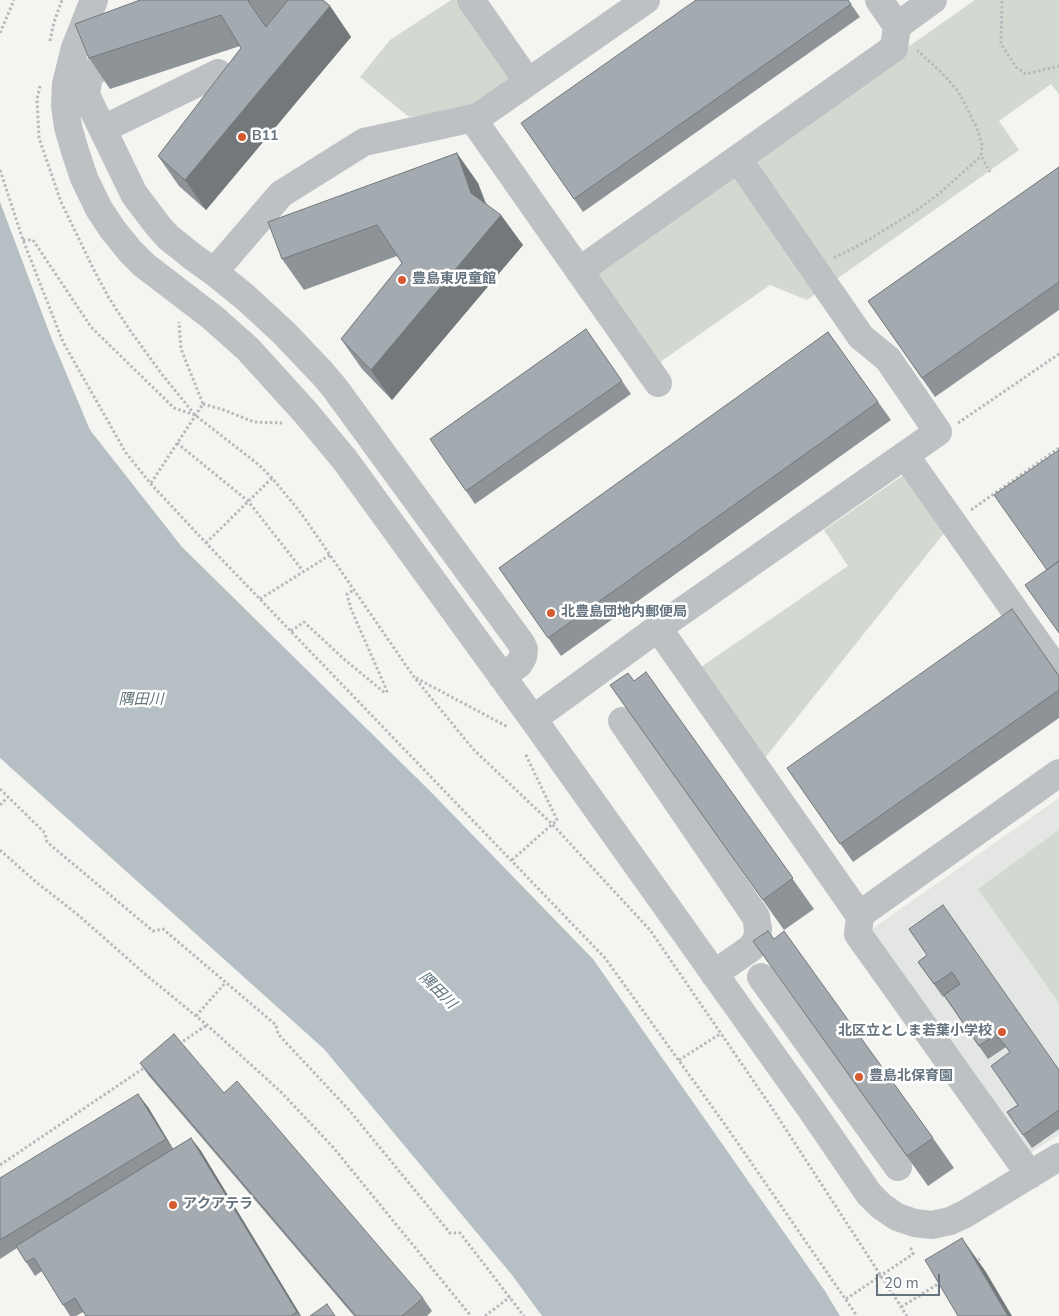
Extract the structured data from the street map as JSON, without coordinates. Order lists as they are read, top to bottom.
{
  "water": ["隅田川"],
  "places": [
    "B11",
    "豊島東児童館",
    "北豊島団地内郵便局",
    "北区立としま若葉小学校",
    "豊島北保育園",
    "アクアテラ"
  ],
  "scale_bar": "20 m"
}
